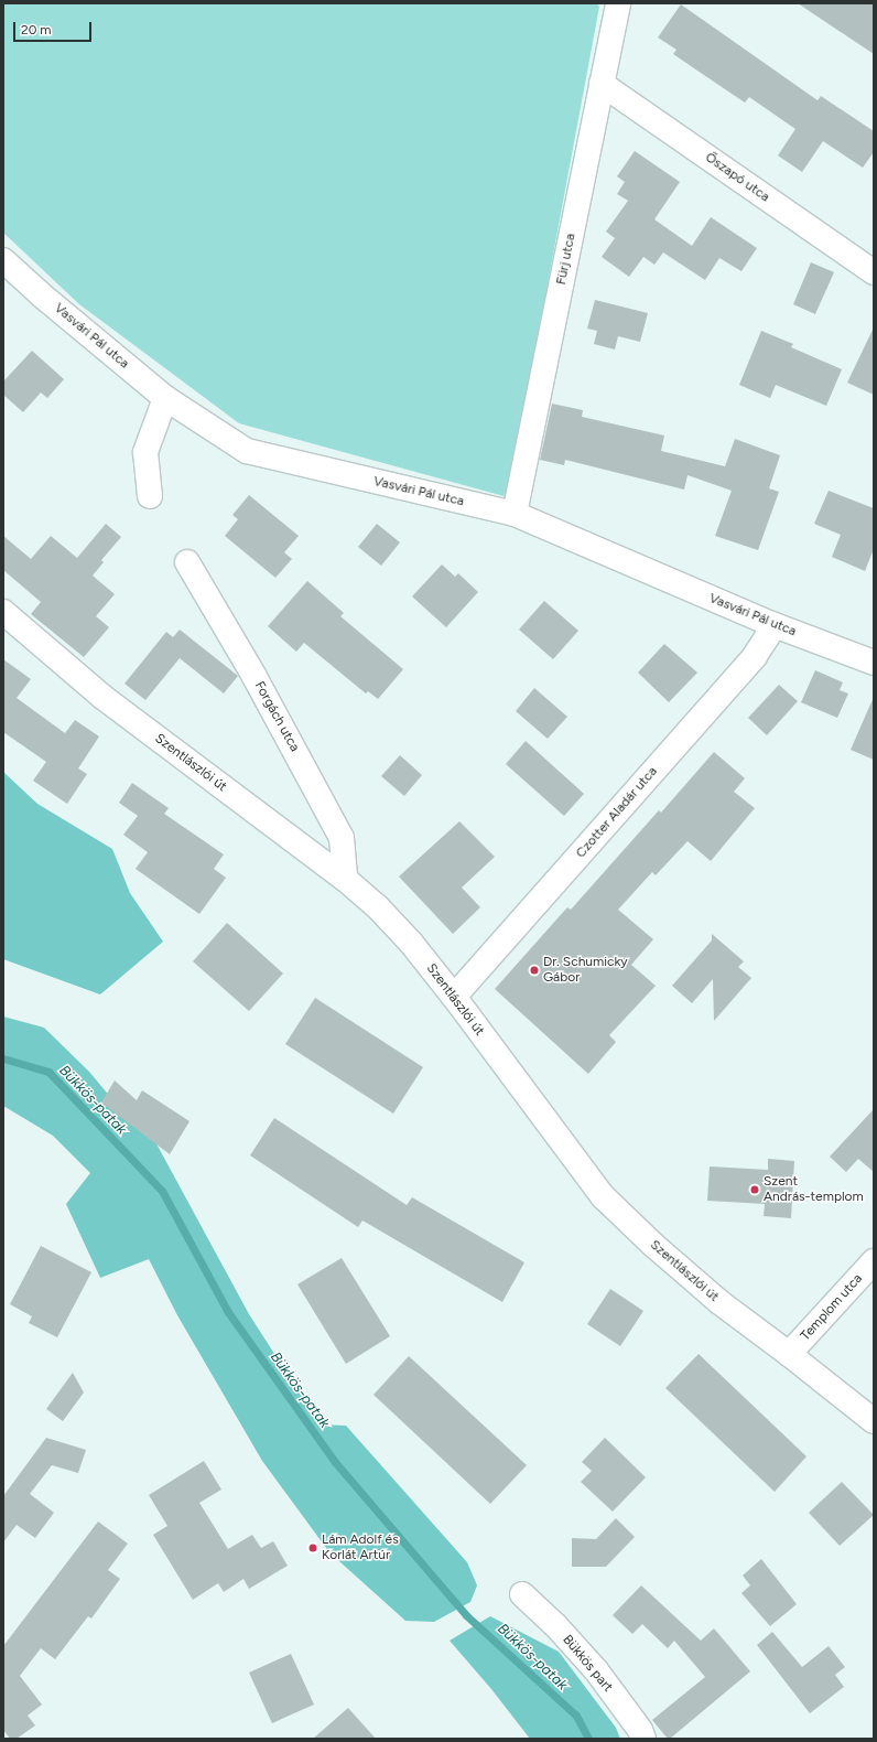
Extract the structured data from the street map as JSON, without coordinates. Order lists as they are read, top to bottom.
{
  "streets": {
    "street": [
      "Őszapó utca",
      "Fürj utca",
      "Vasvári Pál utca",
      "Forgách utca",
      "Szentlászlói út",
      "Czotter Aladár utca",
      "Templom utca",
      "Bükkös part"
    ]
  },
  "crossings": [
    ["Őszapó utca", "Fürj utca"],
    ["Fürj utca", "Vasvári Pál utca"],
    ["Vasvári Pál utca", "Czotter Aladár utca"],
    ["Forgách utca", "Szentlászlói út"],
    ["Szentlászlói út", "Czotter Aladár utca"],
    ["Szentlászlói út", "Templom utca"]
  ],
  "water": ["Bükkös-patak"],
  "places": ["Dr. Schumicky Gábor", "Szent András-templom", "Lám Adolf és Korlát Artúr"],
  "scale_bar": "20 m"
}
